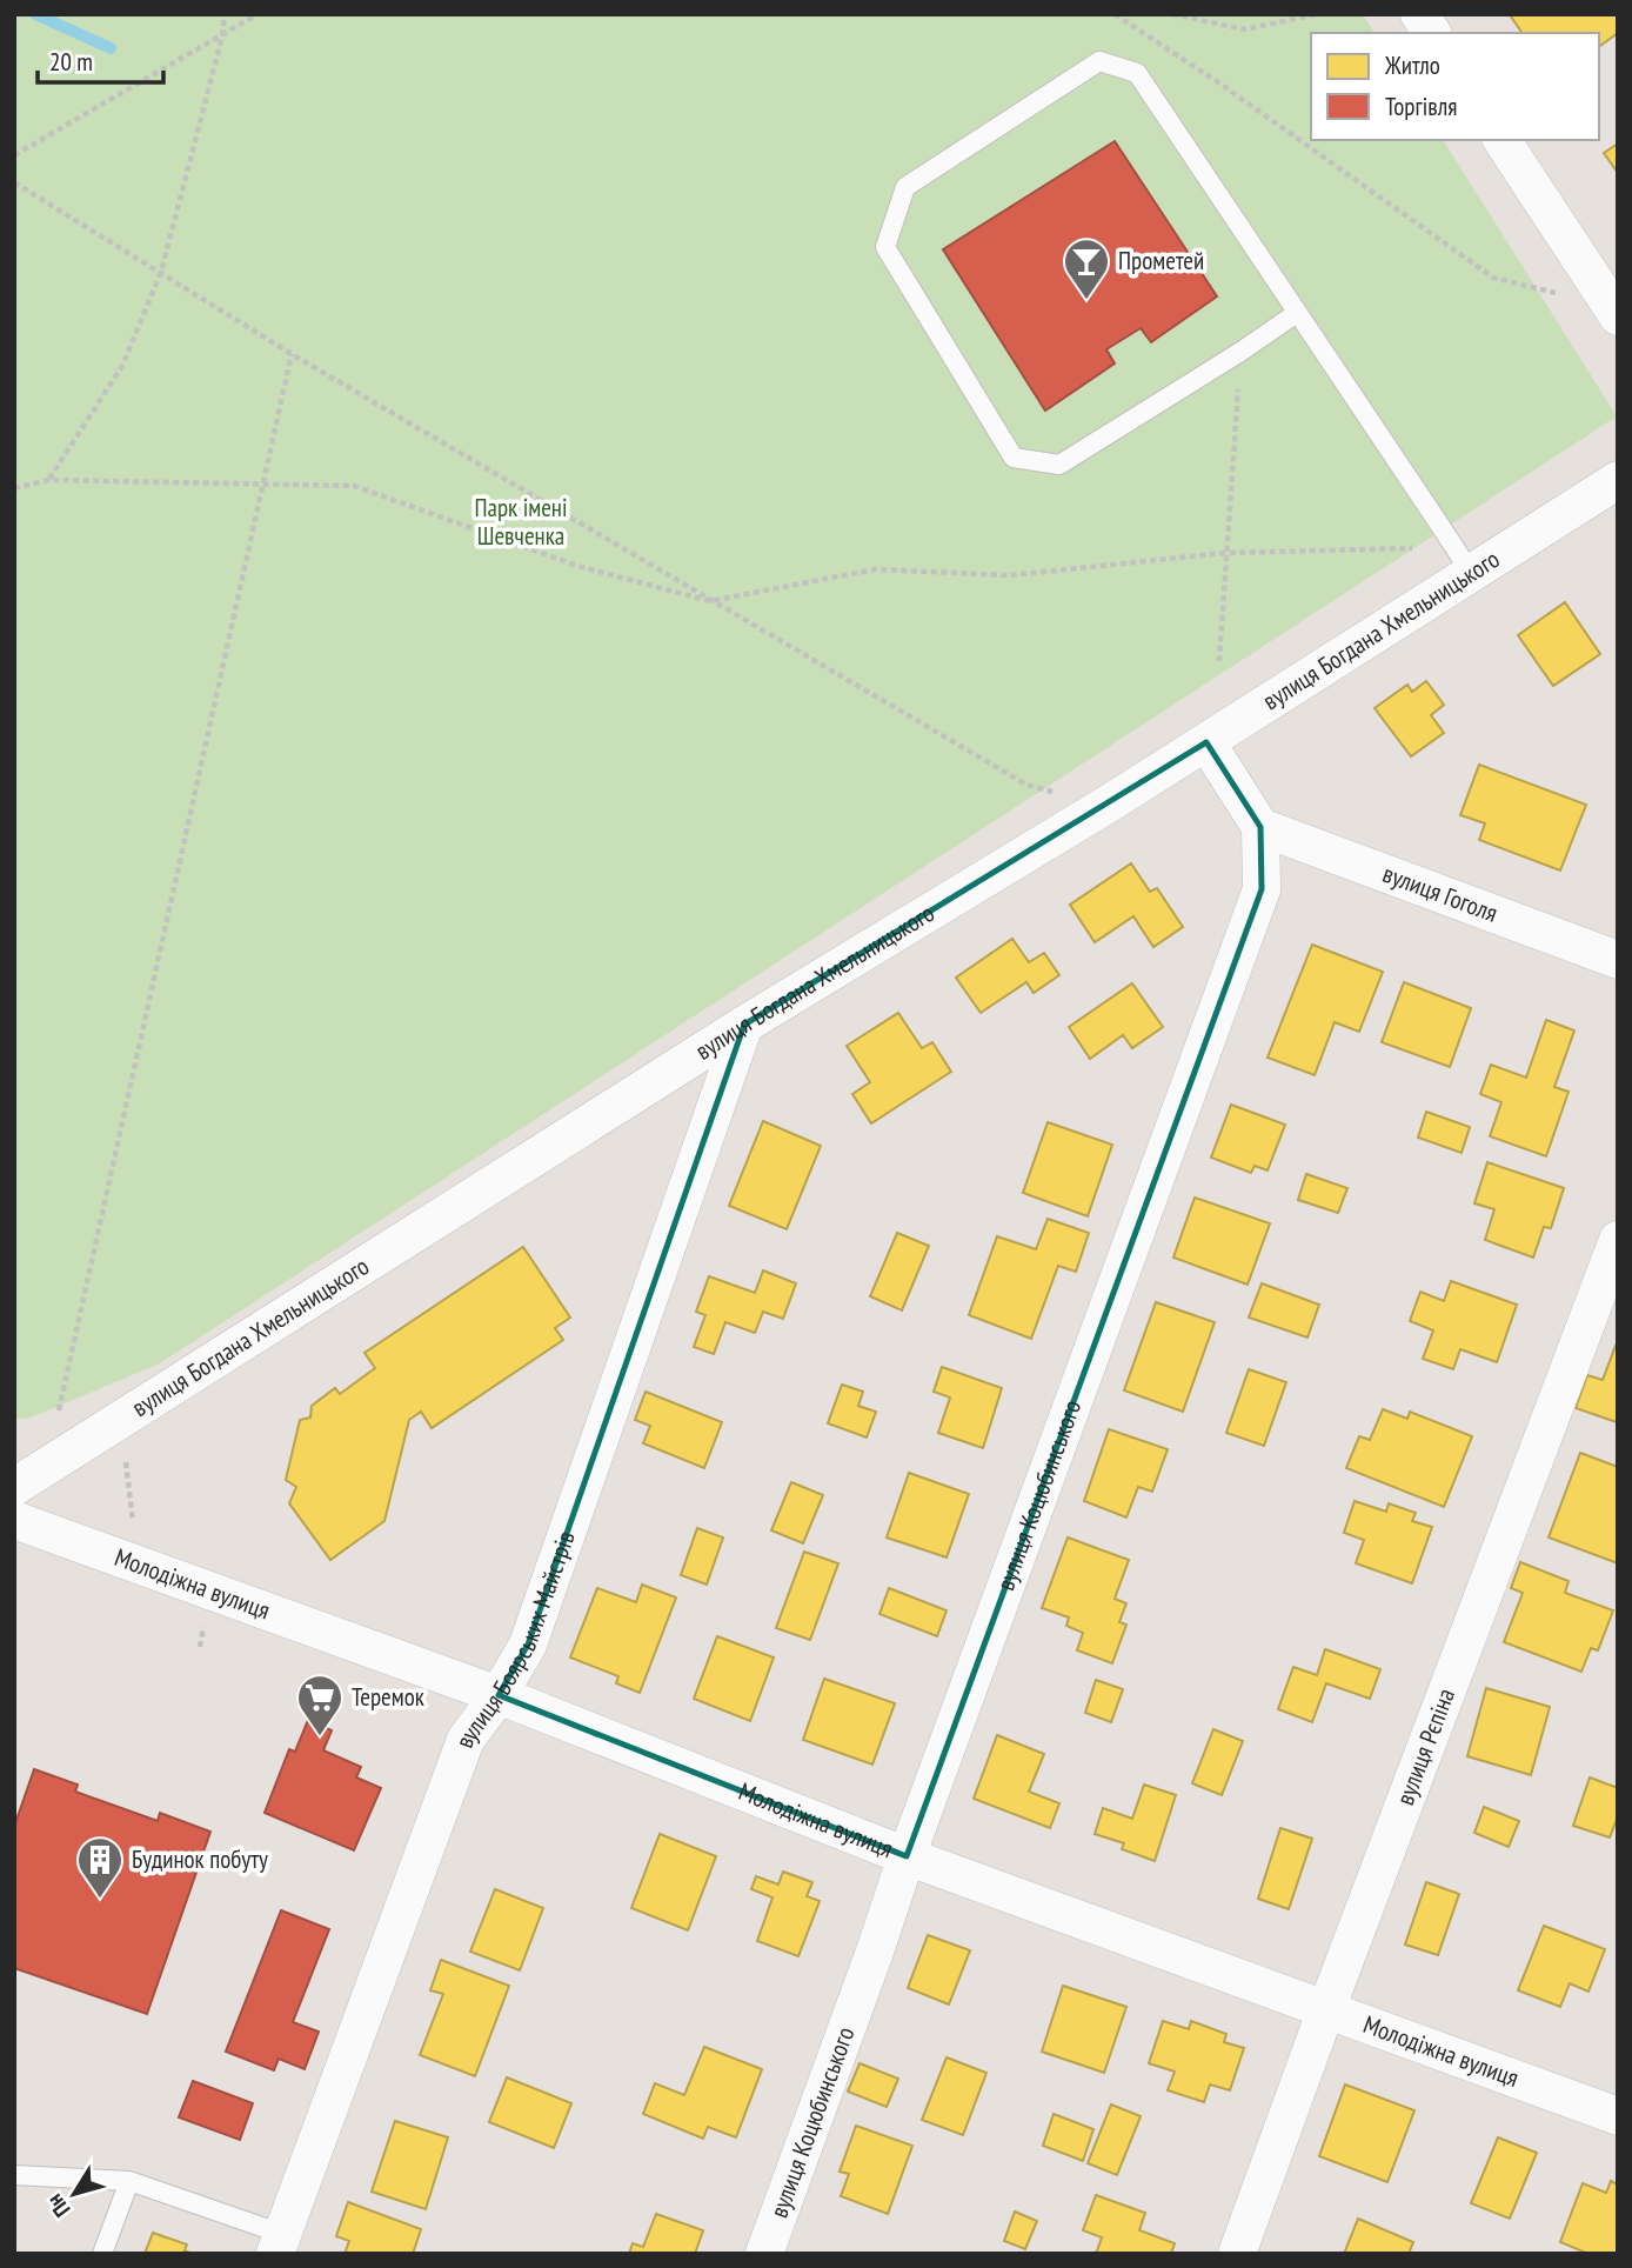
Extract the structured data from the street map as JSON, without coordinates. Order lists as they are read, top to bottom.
{
  "streets": {
    "street": [
      "вулиця Богдана Хмельницького",
      "вулиця Гоголя",
      "вулиця Коцюбинського",
      "Молодіжна вулиця",
      "вулиця Боярських Майстрів",
      "вулиця Рєпіна"
    ]
  },
  "crossings": [
    ["вулиця Богдана Хмельницького", "вулиця Боярських Майстрів"],
    ["вулиця Гоголя", "вулиця Коцюбинського"],
    ["вулиця Коцюбинського", "Молодіжна вулиця"],
    ["Молодіжна вулиця", "вулиця Боярських Майстрів"],
    ["Молодіжна вулиця", "вулиця Рєпіна"]
  ],
  "parks": ["Парк імені Шевченка"],
  "places": {
    "bar": ["Прометей"],
    "supermarket": ["Теремок"],
    "building": ["Будинок побуту"]
  },
  "legend": ["Житло", "Торгівля"],
  "scale_bar": "20 m",
  "north": "bottom left"
}
